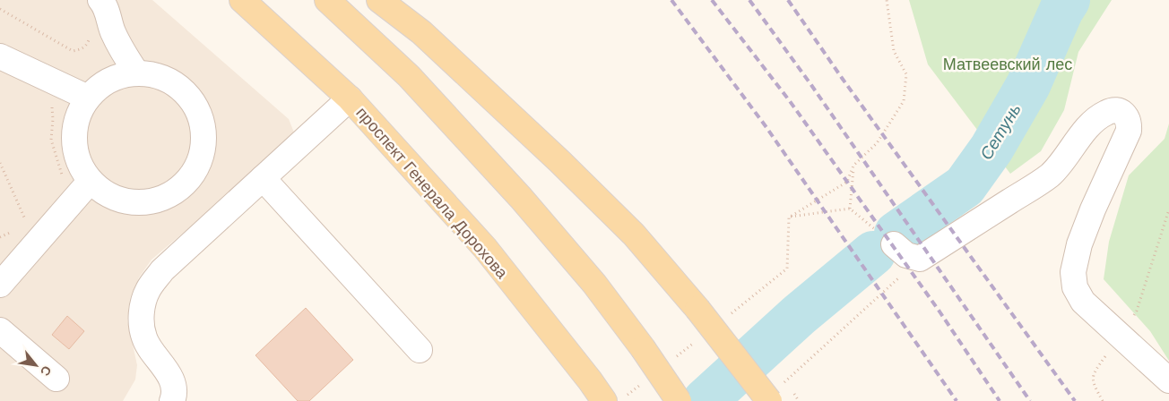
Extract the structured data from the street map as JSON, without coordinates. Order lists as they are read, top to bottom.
{
  "streets": {
    "main road": ["проспект Генерала Дорохова"]
  },
  "water": ["Сетунь"],
  "parks": ["Матвеевский лес"],
  "north": "bottom right"
}
